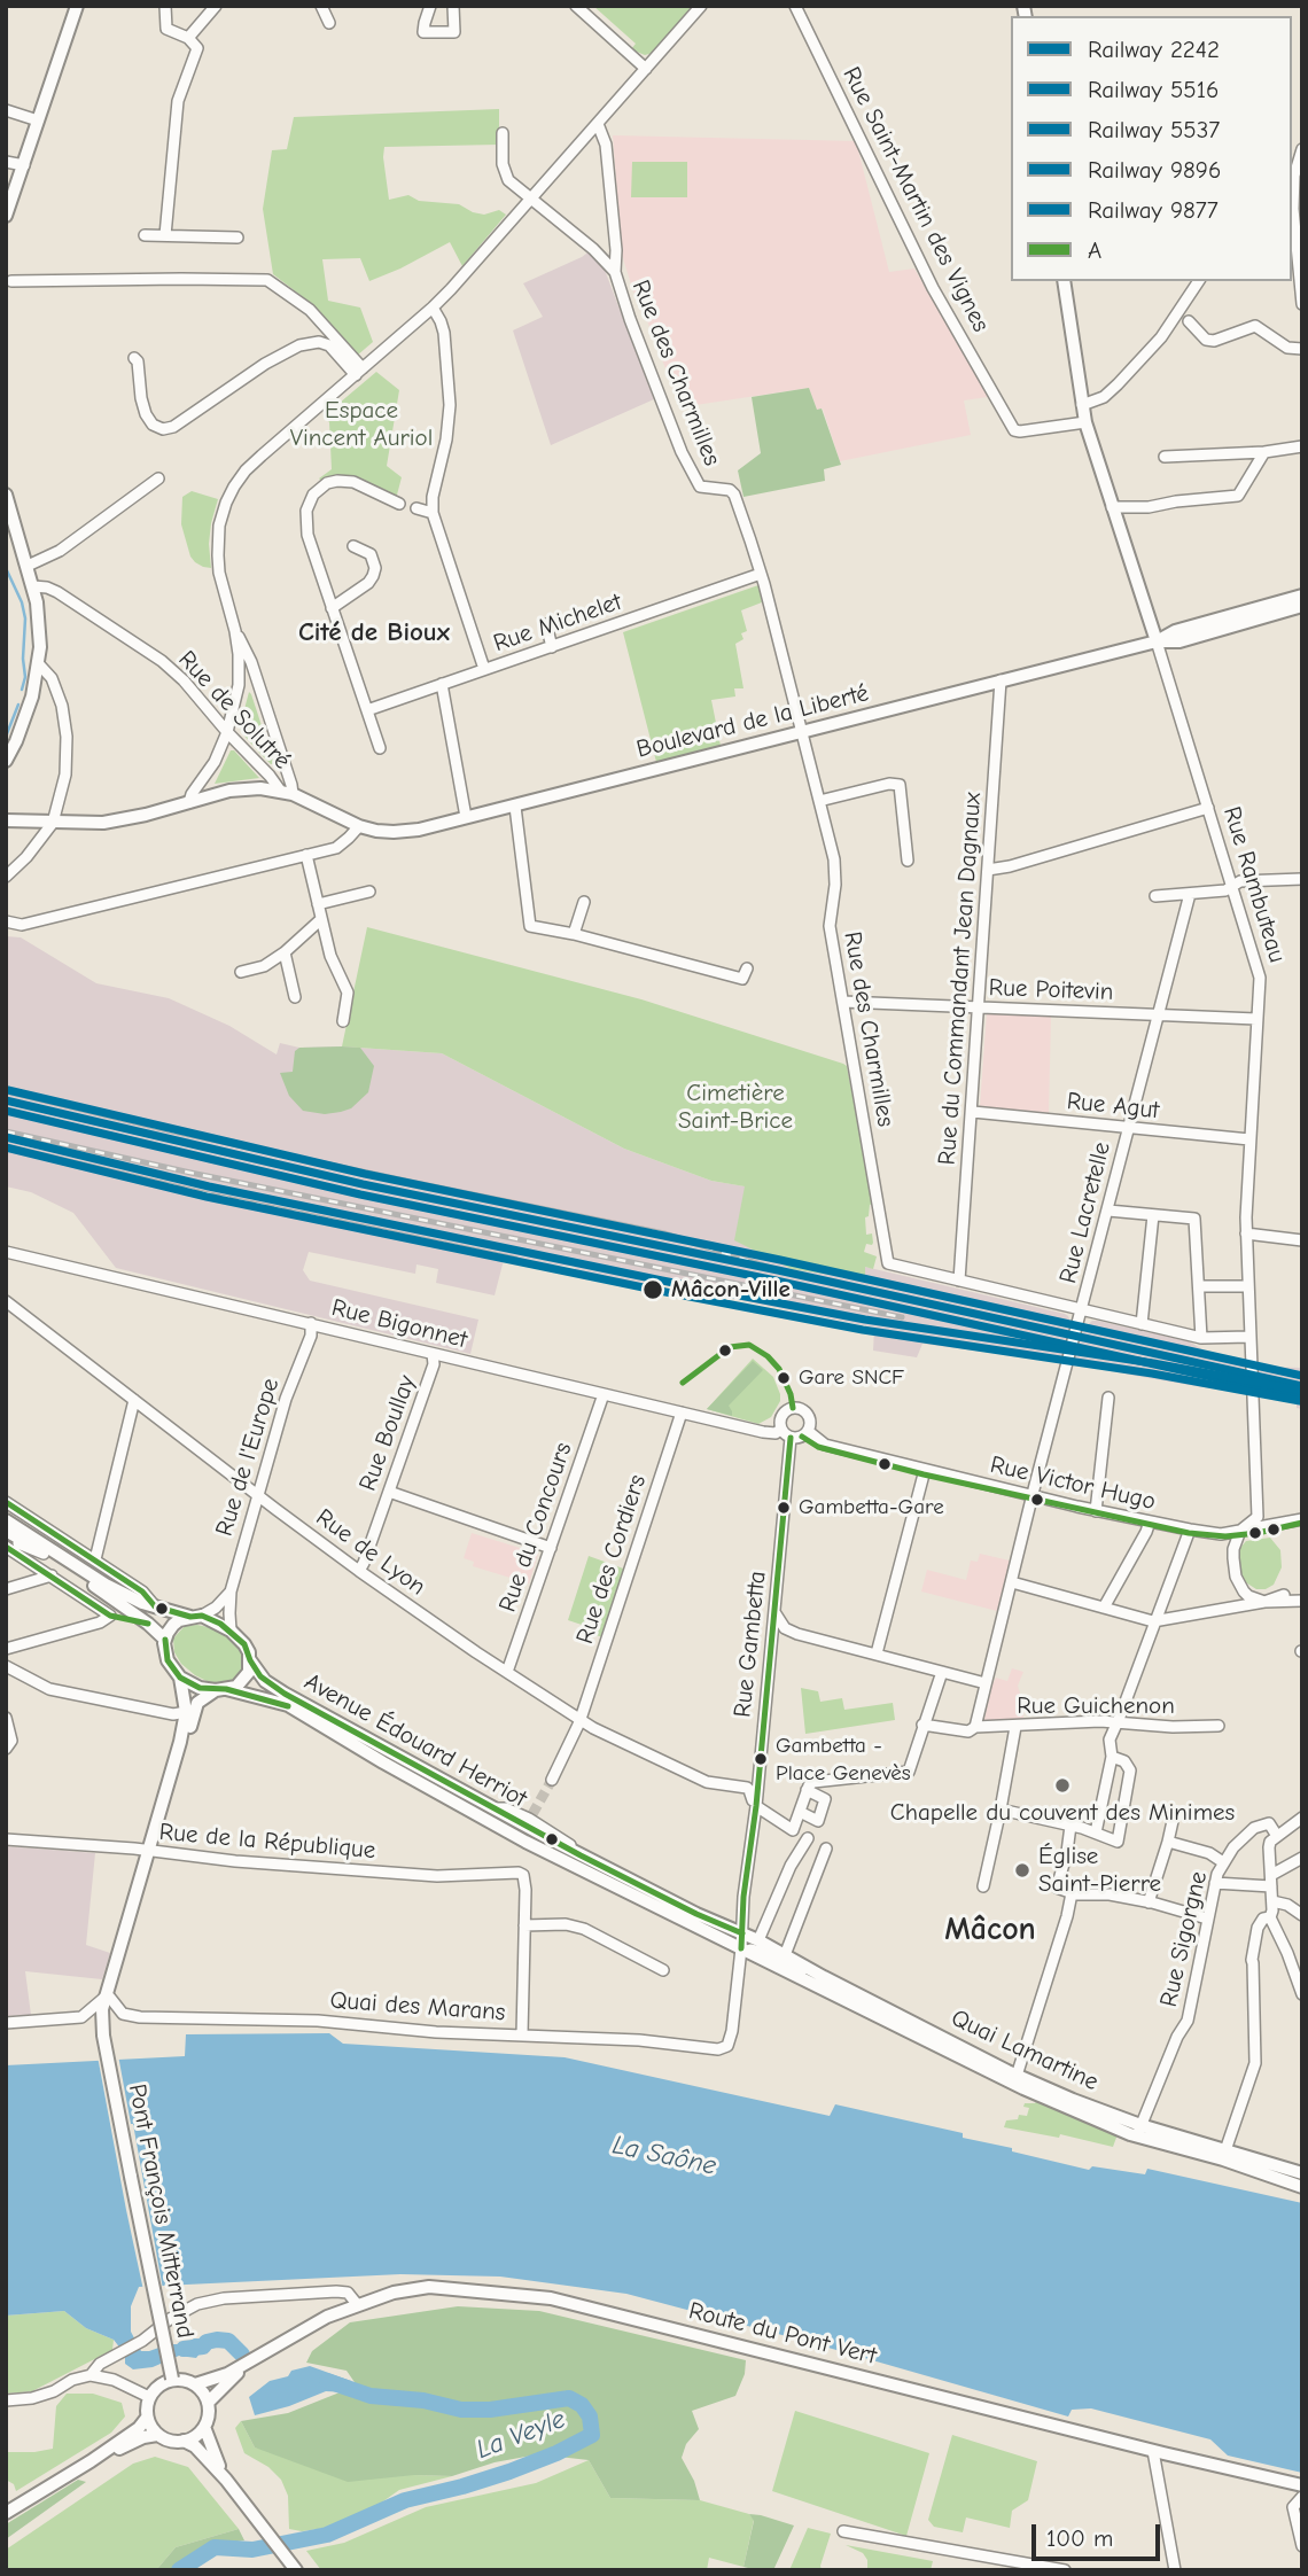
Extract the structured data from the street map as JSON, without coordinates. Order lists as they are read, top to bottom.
{
  "streets": {
    "main road": [
      "Boulevard de la Liberté",
      "Rue Rambuteau",
      "Avenue Édouard Herriot",
      "Quai Lamartine",
      "Pont François Mitterrand",
      "Route du Pont Vert"
    ],
    "street": [
      "Rue Saint-Martin des Vignes",
      "Rue des Charmilles",
      "Rue Michelet",
      "Rue de Solutré",
      "Rue du Commandant Jean Dagnaux",
      "Rue Poitevin",
      "Rue Agut",
      "Rue Lacretelle",
      "Rue Bigonnet",
      "Rue Boullay",
      "Rue de l'Europe",
      "Rue Victor Hugo",
      "Rue du Concours",
      "Rue de Lyon",
      "Rue des Cordiers",
      "Rue Gambetta",
      "Rue Guichenon",
      "Rue de la République",
      "Rue Sigorgne",
      "Quai des Marans"
    ]
  },
  "crossings": [
    ["Rue Saint-Martin des Vignes", "Rue Rambuteau"],
    ["Rue des Charmilles", "Rue Michelet"],
    ["Rue des Charmilles", "Boulevard de la Liberté"],
    ["Rue des Charmilles", "Rue du Commandant Jean Dagnaux"],
    ["Rue des Charmilles", "Rue Poitevin"],
    ["Rue de Solutré", "Boulevard de la Liberté"],
    ["Boulevard de la Liberté", "Rue Rambuteau"],
    ["Boulevard de la Liberté", "Rue du Commandant Jean Dagnaux"],
    ["Rue Rambuteau", "Rue Poitevin"],
    ["Rue Rambuteau", "Rue Agut"],
    ["Rue Rambuteau", "Rue Victor Hugo"],
    ["Rue du Commandant Jean Dagnaux", "Rue Poitevin"],
    ["Rue du Commandant Jean Dagnaux", "Rue Agut"],
    ["Rue Poitevin", "Rue Lacretelle"],
    ["Rue Agut", "Rue Lacretelle"],
    ["Rue Lacretelle", "Rue Victor Hugo"],
    ["Rue Lacretelle", "Rue Guichenon"],
    ["Rue Bigonnet", "Rue Boullay"],
    ["Rue Bigonnet", "Rue de l'Europe"],
    ["Rue Bigonnet", "Rue Victor Hugo"],
    ["Rue Bigonnet", "Rue du Concours"],
    ["Rue Bigonnet", "Rue des Cordiers"],
    ["Rue Bigonnet", "Rue Gambetta"],
    ["Rue Boullay", "Rue de Lyon"],
    ["Rue de l'Europe", "Rue de Lyon"],
    ["Rue de l'Europe", "Avenue Édouard Herriot"],
    ["Rue Victor Hugo", "Rue Gambetta"],
    ["Rue du Concours", "Rue de Lyon"],
    ["Rue de Lyon", "Rue des Cordiers"],
    ["Rue Gambetta", "Avenue Édouard Herriot"],
    ["Rue Gambetta", "Quai des Marans"],
    ["Rue Gambetta", "Quai Lamartine"],
    ["Avenue Édouard Herriot", "Quai Lamartine"],
    ["Rue de la République", "Pont François Mitterrand"],
    ["Rue Sigorgne", "Quai Lamartine"],
    ["Quai des Marans", "Pont François Mitterrand"],
    ["Pont François Mitterrand", "Route du Pont Vert"]
  ],
  "districts": ["Cité de Bioux", "Mâcon"],
  "water": ["La Saône", "La Veyle"],
  "parks": ["Espace Vincent Auriol", "Cimetière Saint-Brice"],
  "places": [
    "Mâcon-Ville",
    "Gare SNCF",
    "Gambetta-Gare",
    "Gambetta - Place Genevès",
    "Chapelle du couvent des Minimes",
    "Église Saint-Pierre"
  ],
  "lines": [
    "rail line 9896",
    "rail line 2242",
    "rail line 5516",
    "rail line 5537",
    "rail line 9877",
    "transit line A"
  ],
  "legend": [
    "Railway 2242",
    "Railway 5516",
    "Railway 5537",
    "Railway 9896",
    "Railway 9877",
    "A"
  ],
  "scale_bar": "100 m"
}
